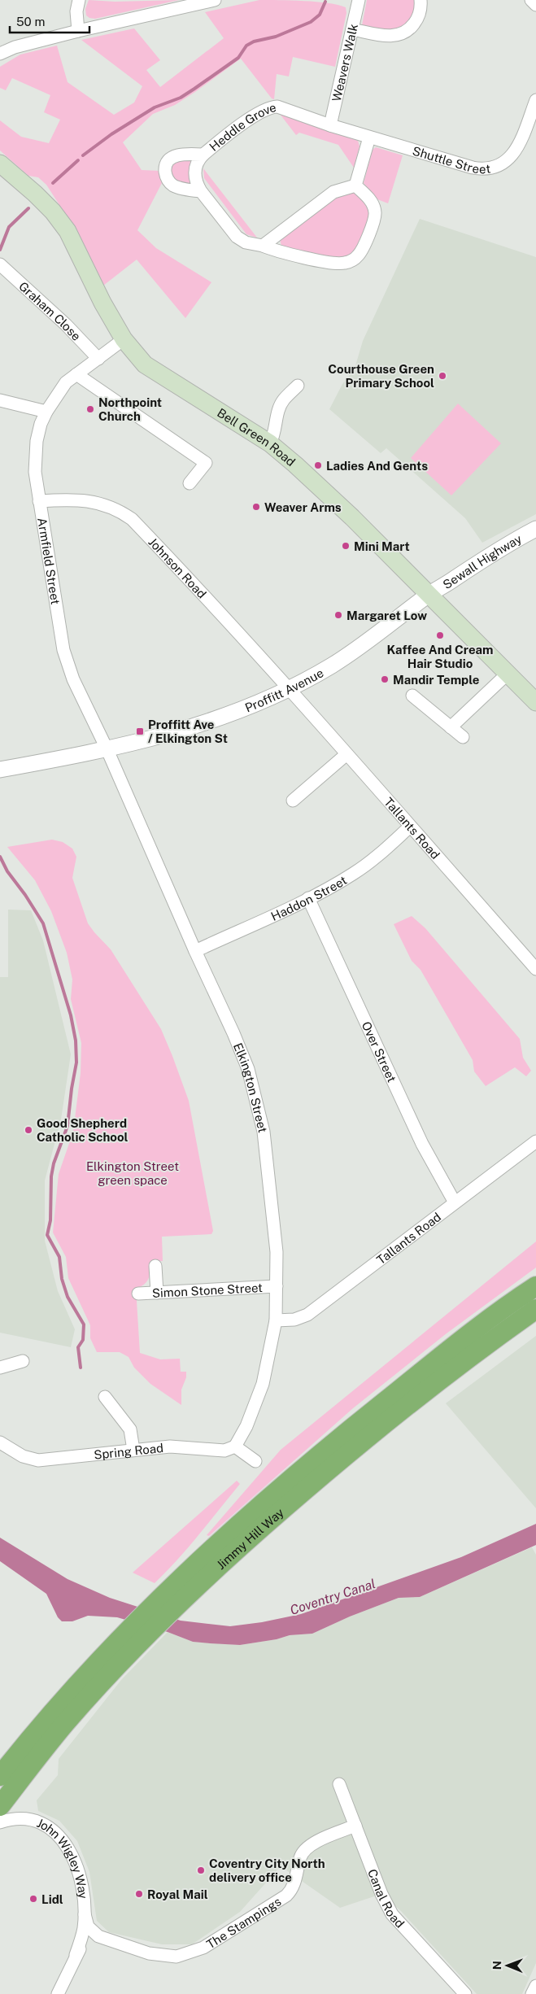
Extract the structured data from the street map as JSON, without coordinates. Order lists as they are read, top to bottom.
{
  "streets": {
    "highway": ["Jimmy Hill Way"],
    "main road": ["Bell Green Road"],
    "street": [
      "Weavers Walk",
      "Heddle Grove",
      "Shuttle Street",
      "Graham Close",
      "Armfield Street",
      "Sewall Highway",
      "Johnson Road",
      "Proffitt Avenue",
      "Tallants Road",
      "Haddon Street",
      "Over Street",
      "Elkington Street",
      "Simon Stone Street",
      "Spring Road",
      "John Wigley Way",
      "Canal Road",
      "The Stampings"
    ]
  },
  "crossings": [
    ["Weavers Walk", "Heddle Grove"],
    ["Weavers Walk", "Shuttle Street"],
    ["Heddle Grove", "Shuttle Street"],
    ["Graham Close", "Armfield Street"],
    ["Bell Green Road", "Armfield Street"],
    ["Bell Green Road", "Sewall Highway"],
    ["Bell Green Road", "Proffitt Avenue"],
    ["Armfield Street", "Johnson Road"],
    ["Armfield Street", "Proffitt Avenue"],
    ["Armfield Street", "Elkington Street"],
    ["Sewall Highway", "Proffitt Avenue"],
    ["Johnson Road", "Proffitt Avenue"],
    ["Johnson Road", "Tallants Road"],
    ["Proffitt Avenue", "Tallants Road"],
    ["Proffitt Avenue", "Elkington Street"],
    ["Tallants Road", "Haddon Street"],
    ["Tallants Road", "Over Street"],
    ["Tallants Road", "Elkington Street"],
    ["Haddon Street", "Over Street"],
    ["Haddon Street", "Elkington Street"],
    ["Elkington Street", "Simon Stone Street"],
    ["Elkington Street", "Spring Road"],
    ["John Wigley Way", "The Stampings"],
    ["Canal Road", "The Stampings"]
  ],
  "water": ["Coventry Canal"],
  "parks": ["Elkington Street green space"],
  "places": {
    "other": [
      "Courthouse Green Primary School",
      "Northpoint Church",
      "Ladies And Gents",
      "Weaver Arms",
      "Mini Mart",
      "Margaret Low",
      "Kaffee And Cream Hair Studio",
      "Mandir Temple",
      "Good Shepherd Catholic School",
      "Coventry City North delivery office",
      "Royal Mail",
      "Lidl"
    ],
    "transit": ["Proffitt Ave / Elkington St"]
  },
  "scale_bar": "50 m",
  "north": "left"
}
